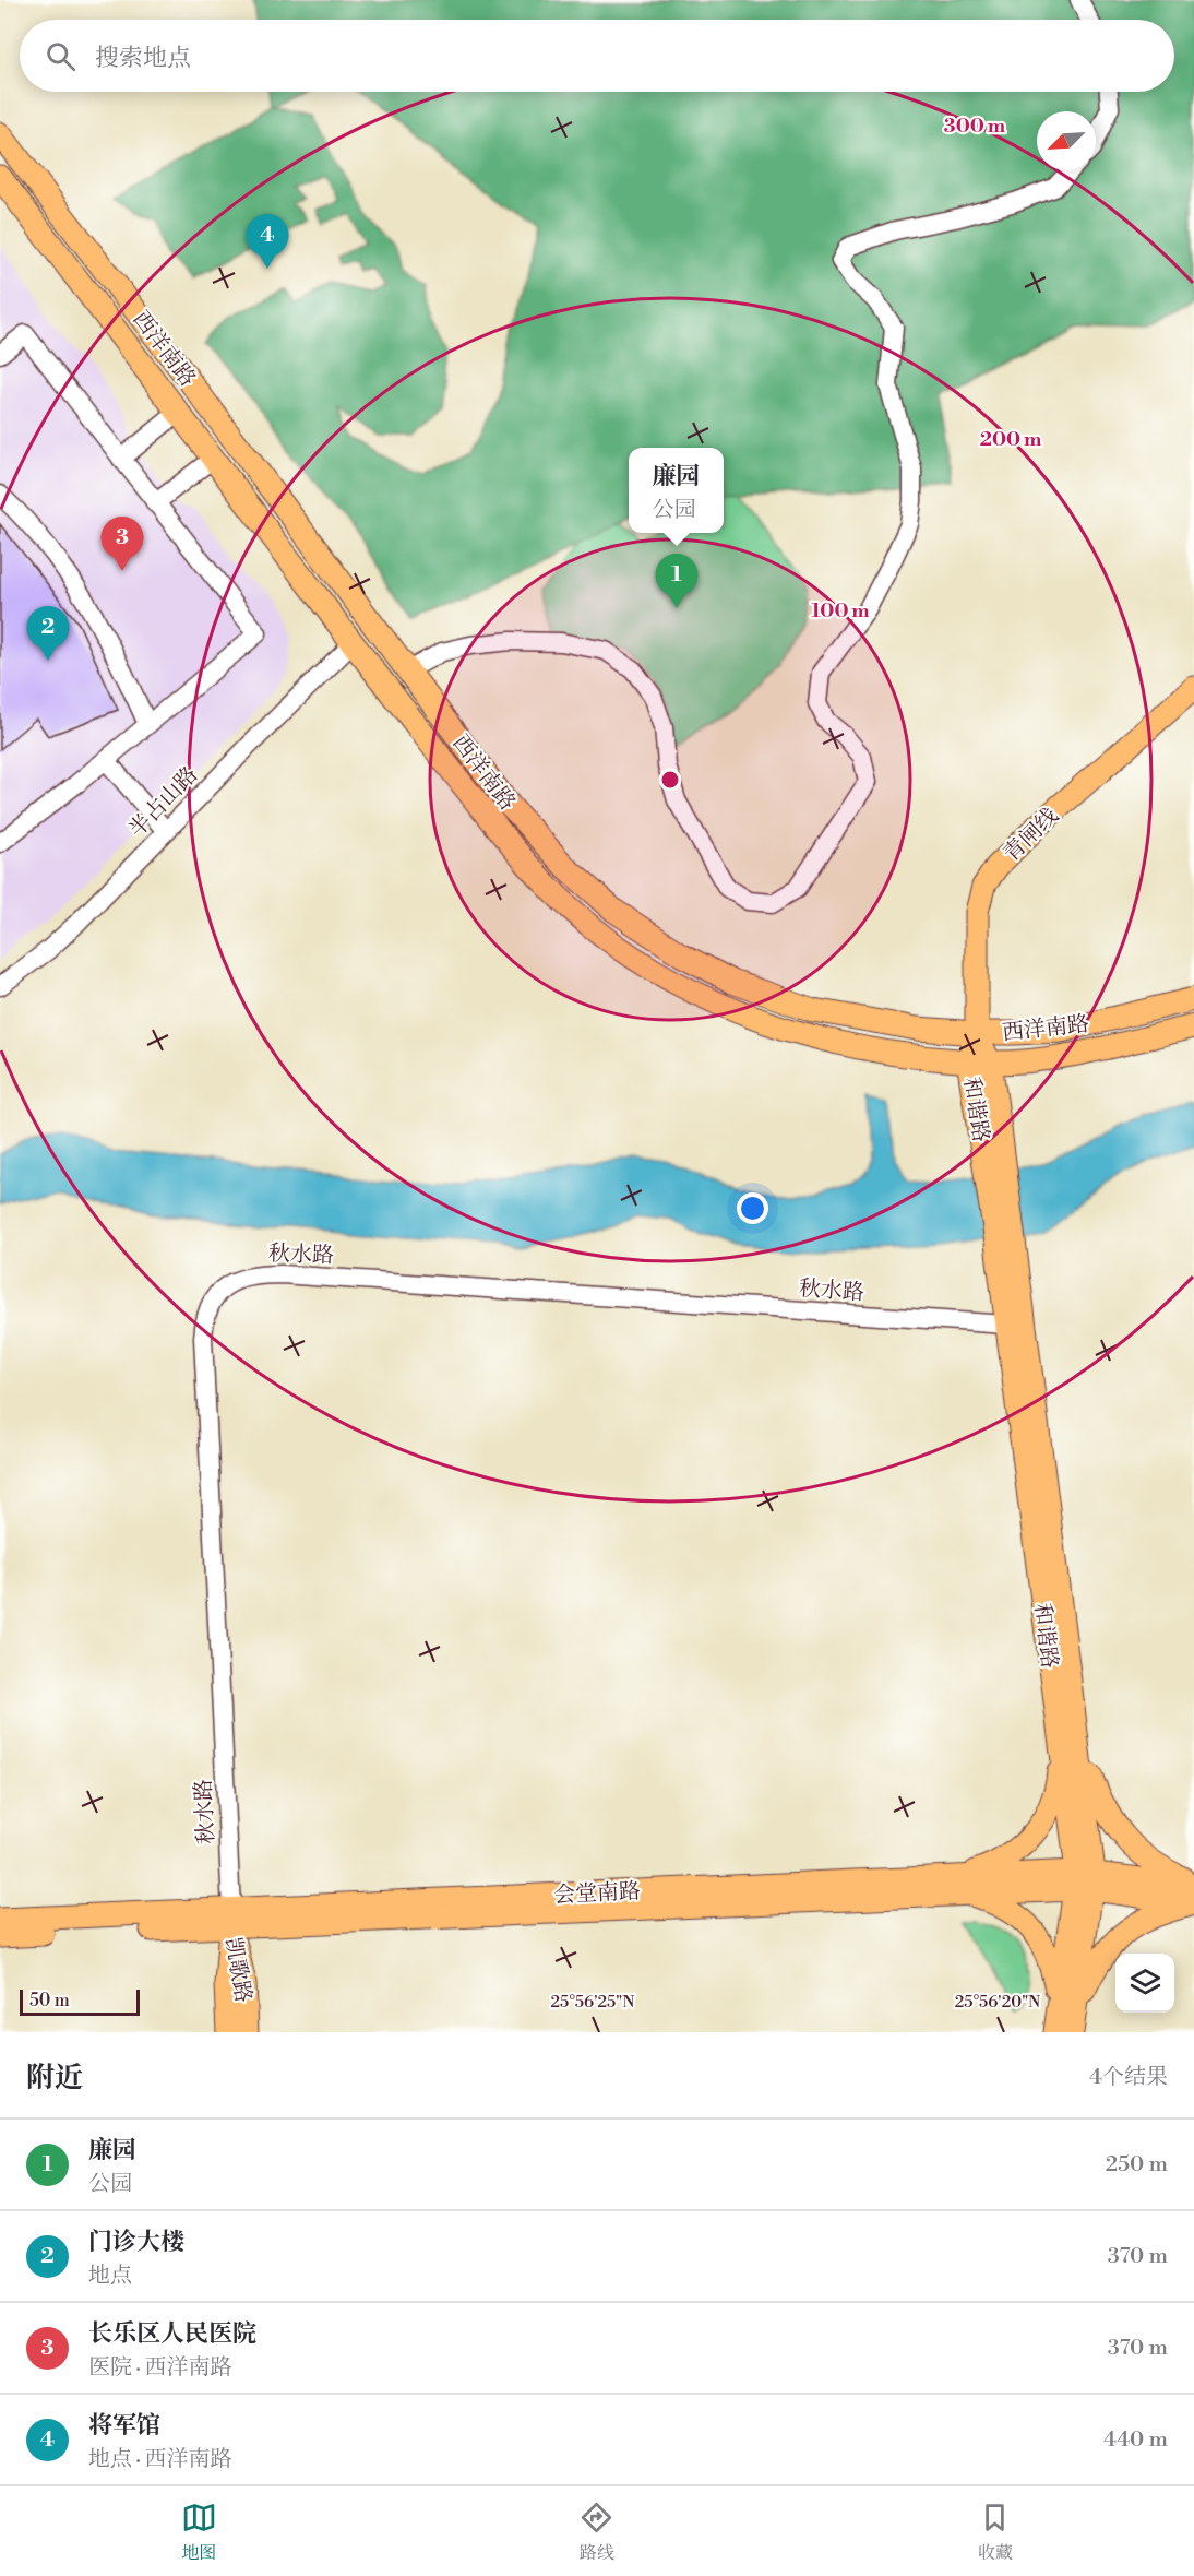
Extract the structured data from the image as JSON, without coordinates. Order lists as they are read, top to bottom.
{
  "streets": {
    "main road": [
      "西洋南路",
      "青闸线",
      "和谐路",
      "会堂南路",
      "凯歌路"
    ],
    "street": ["半占山路", "秋水路"]
  },
  "crossings": [
    ["西洋南路", "半占山路"],
    ["西洋南路", "青闸线"],
    ["西洋南路", "和谐路"],
    ["青闸线", "和谐路"],
    ["和谐路", "秋水路"],
    ["和谐路", "会堂南路"],
    ["秋水路", "会堂南路"],
    ["秋水路", "凯歌路"],
    ["会堂南路", "凯歌路"]
  ],
  "scale_bar": "50 m",
  "north": "bottom left",
  "page": {
    "search": "搜索地点",
    "pins": [
      "4",
      "3",
      "1",
      "2"
    ],
    "popup": ["廉园", "公园"],
    "scale": "50 m",
    "heading": ["附近", "4个结果"],
    "list": [
      {
        "mark": "1",
        "name": "廉园",
        "note": "公园",
        "value": "250 m"
      },
      {
        "mark": "2",
        "name": "门诊大楼",
        "note": "地点",
        "value": "370 m"
      },
      {
        "mark": "3",
        "name": "长乐区人民医院",
        "note": "医院 · 西洋南路",
        "value": "370 m"
      },
      {
        "mark": "4",
        "name": "将军馆",
        "note": "地点 · 西洋南路",
        "value": "440 m"
      }
    ],
    "nav": ["地图", "路线", "收藏"]
  },
  "coordinates": ["25°56'25\"N", "25°56'20\"N"],
  "rings": ["300 m", "200 m", "100 m"]
}
